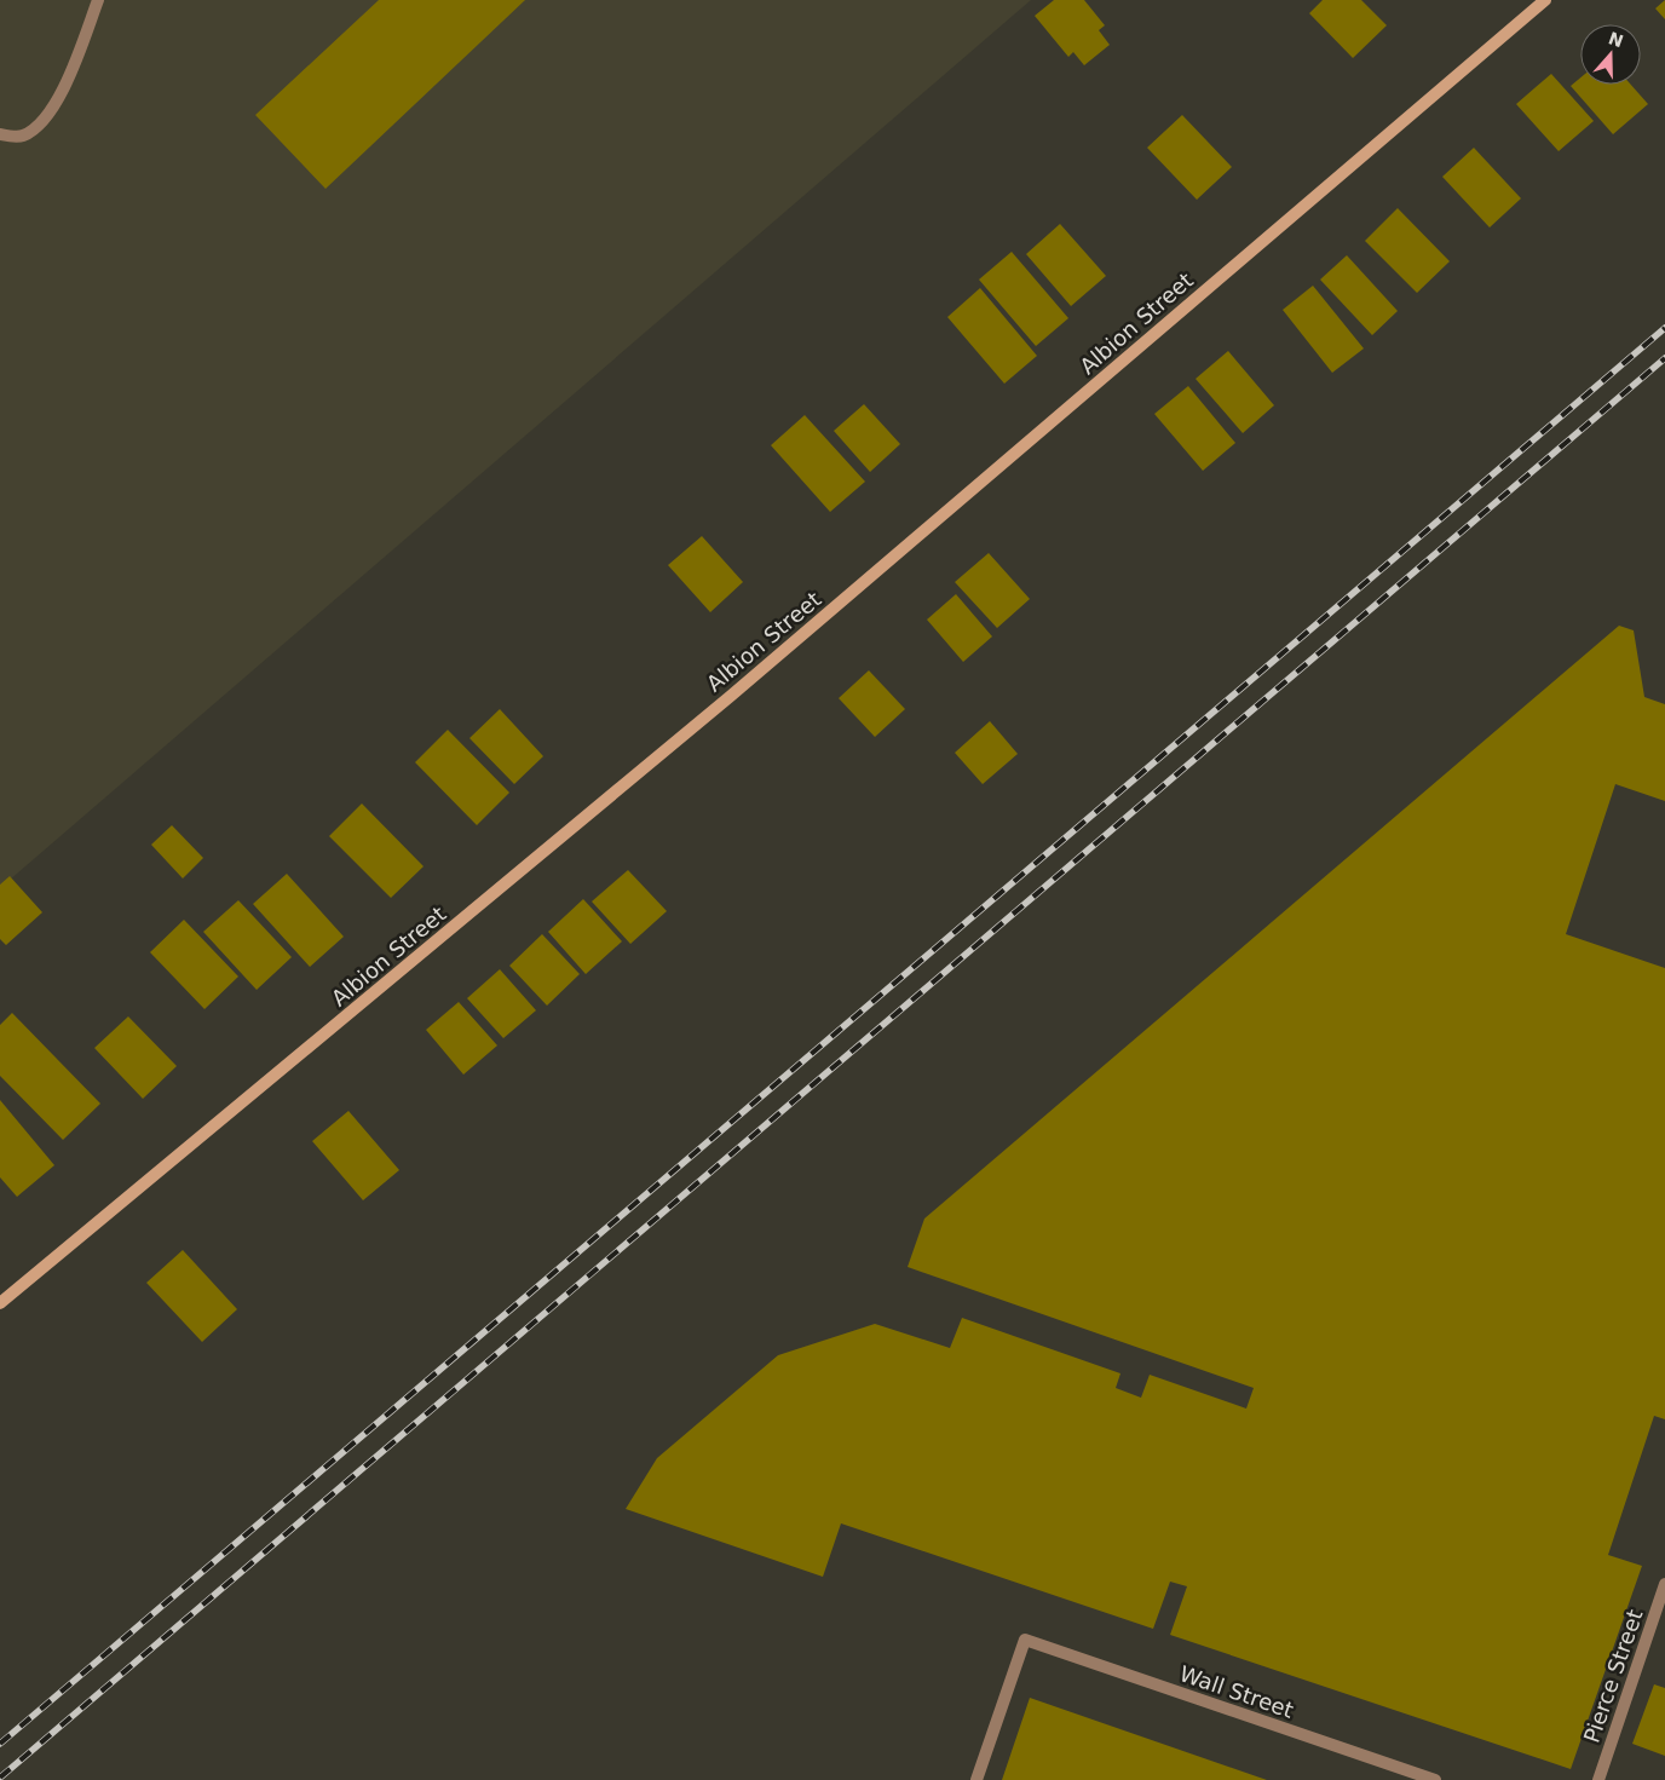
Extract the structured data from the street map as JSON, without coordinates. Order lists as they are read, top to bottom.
{
  "streets": {
    "street": ["Albion Street", "Pierce Street", "Wall Street"]
  },
  "north": "top"
}
